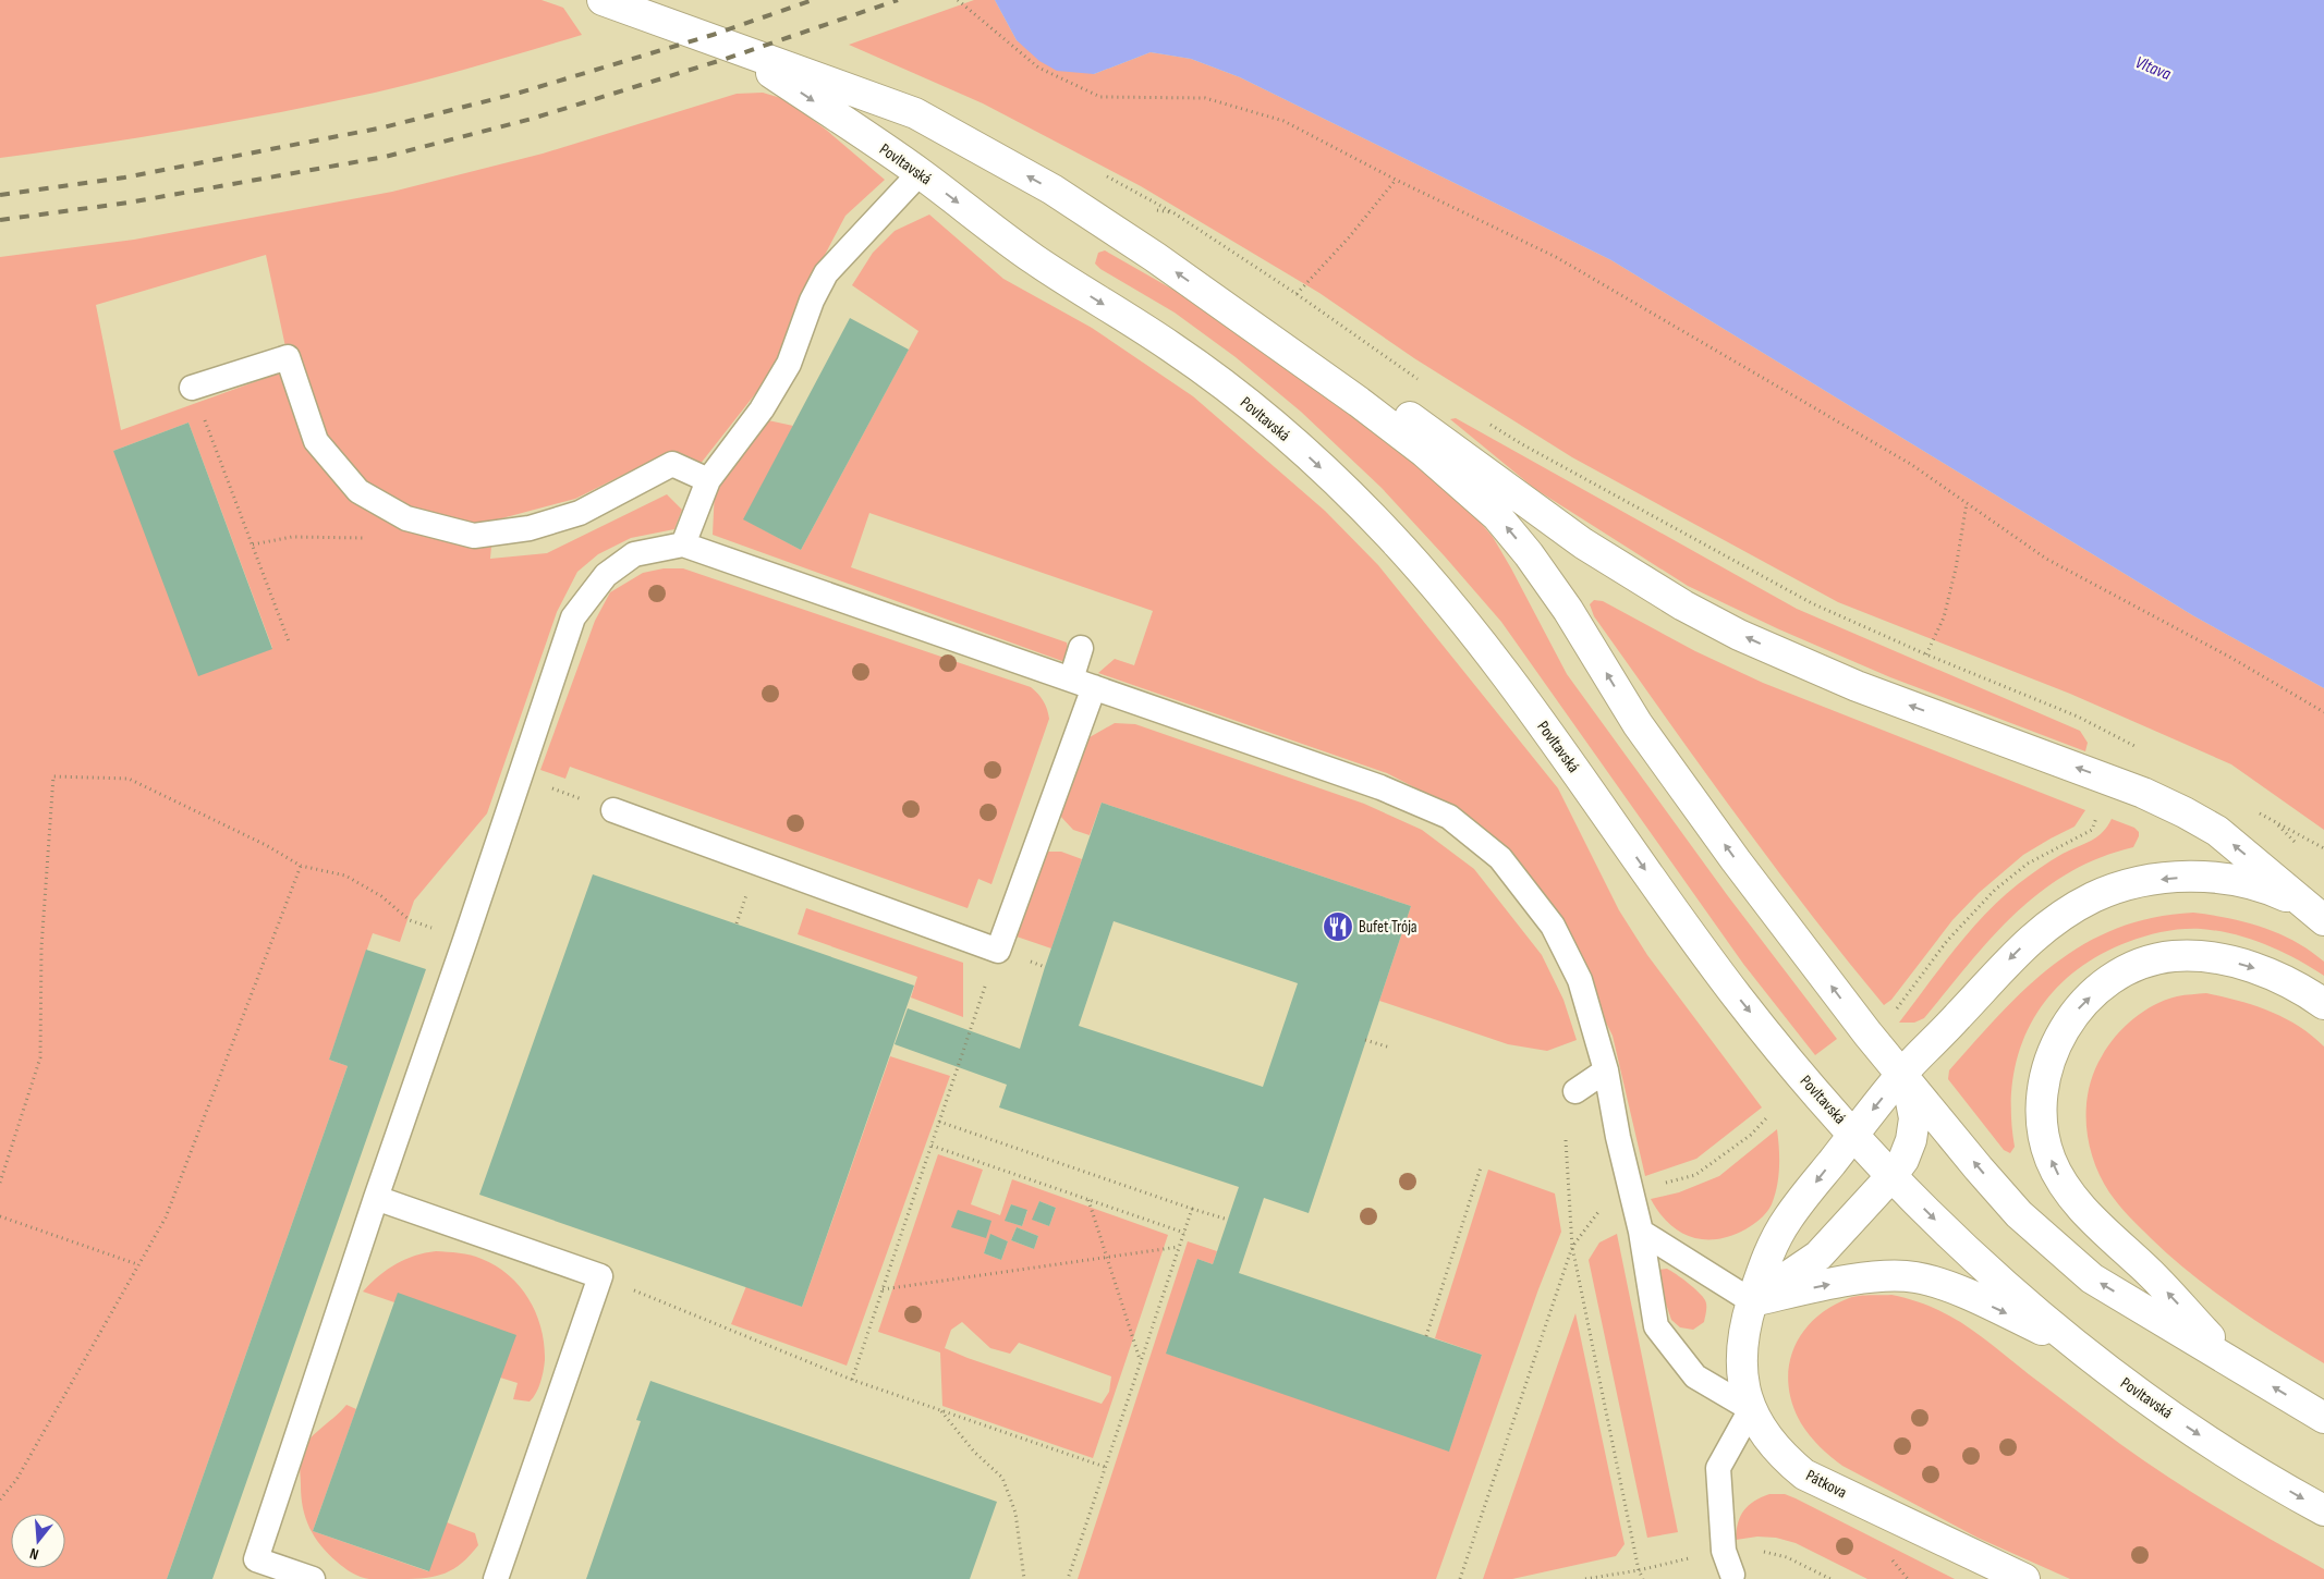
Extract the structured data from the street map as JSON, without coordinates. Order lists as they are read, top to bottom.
{
  "streets": {
    "main road": ["Povltavská", "Pátkova"]
  },
  "crossings": [
    ["Povltavská", "Pátkova"]
  ],
  "one_way": ["Pátkova"],
  "water": ["Vltava"],
  "places": {
    "restaurant": ["Bufet Trója"]
  },
  "north": "bottom"
}
